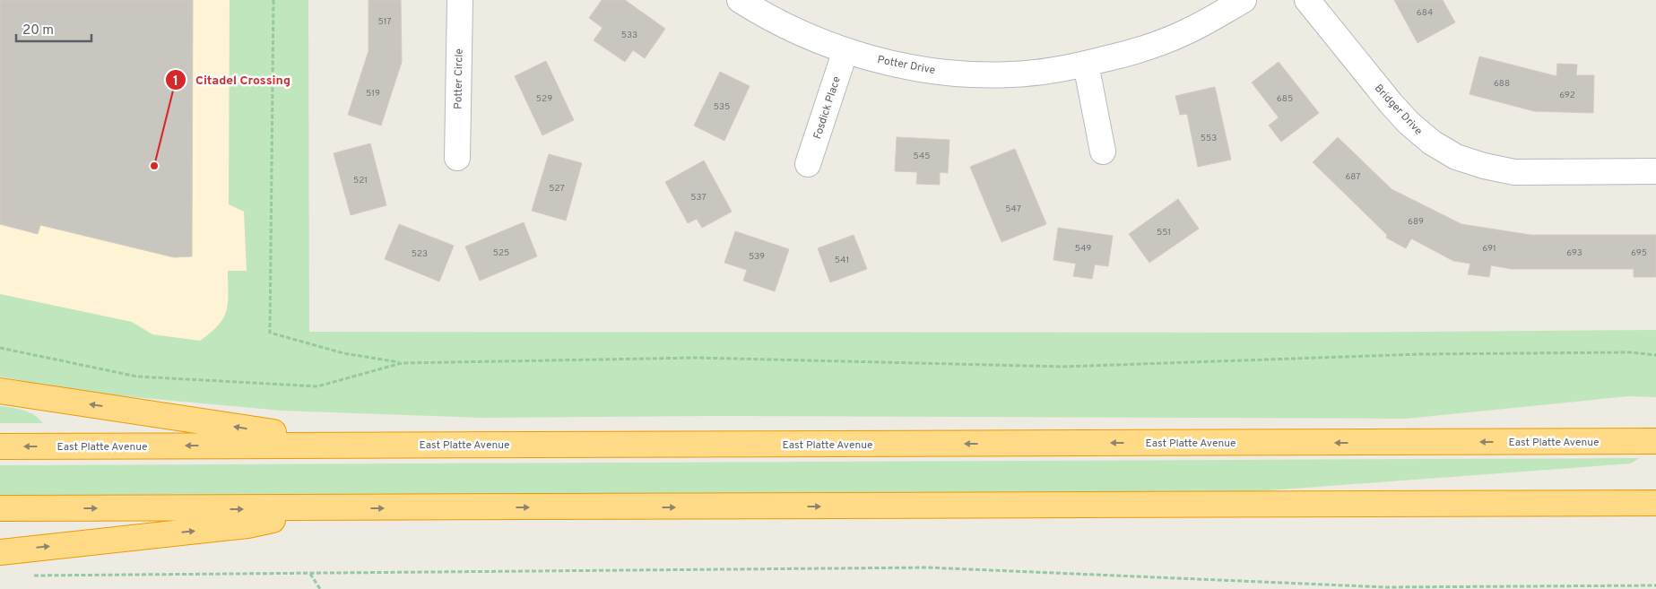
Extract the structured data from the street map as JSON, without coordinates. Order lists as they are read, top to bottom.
{
  "streets": {
    "highway": ["East Platte Avenue"],
    "street": [
      "Potter Drive",
      "Potter Circle",
      "Fosdick Place",
      "Bridger Drive"
    ]
  },
  "crossings": [
    ["Potter Drive", "Fosdick Place"]
  ],
  "places": ["Citadel Crossing"],
  "house_numbers": [
    "684",
    "517",
    "533",
    "688",
    "519",
    "692",
    "529",
    "685",
    "535",
    "553",
    "545",
    "687",
    "521",
    "527",
    "537",
    "547",
    "689",
    "551",
    "549",
    "691",
    "525",
    "693",
    "695",
    "523",
    "539",
    "541"
  ],
  "scale_bar": "20 m"
}
